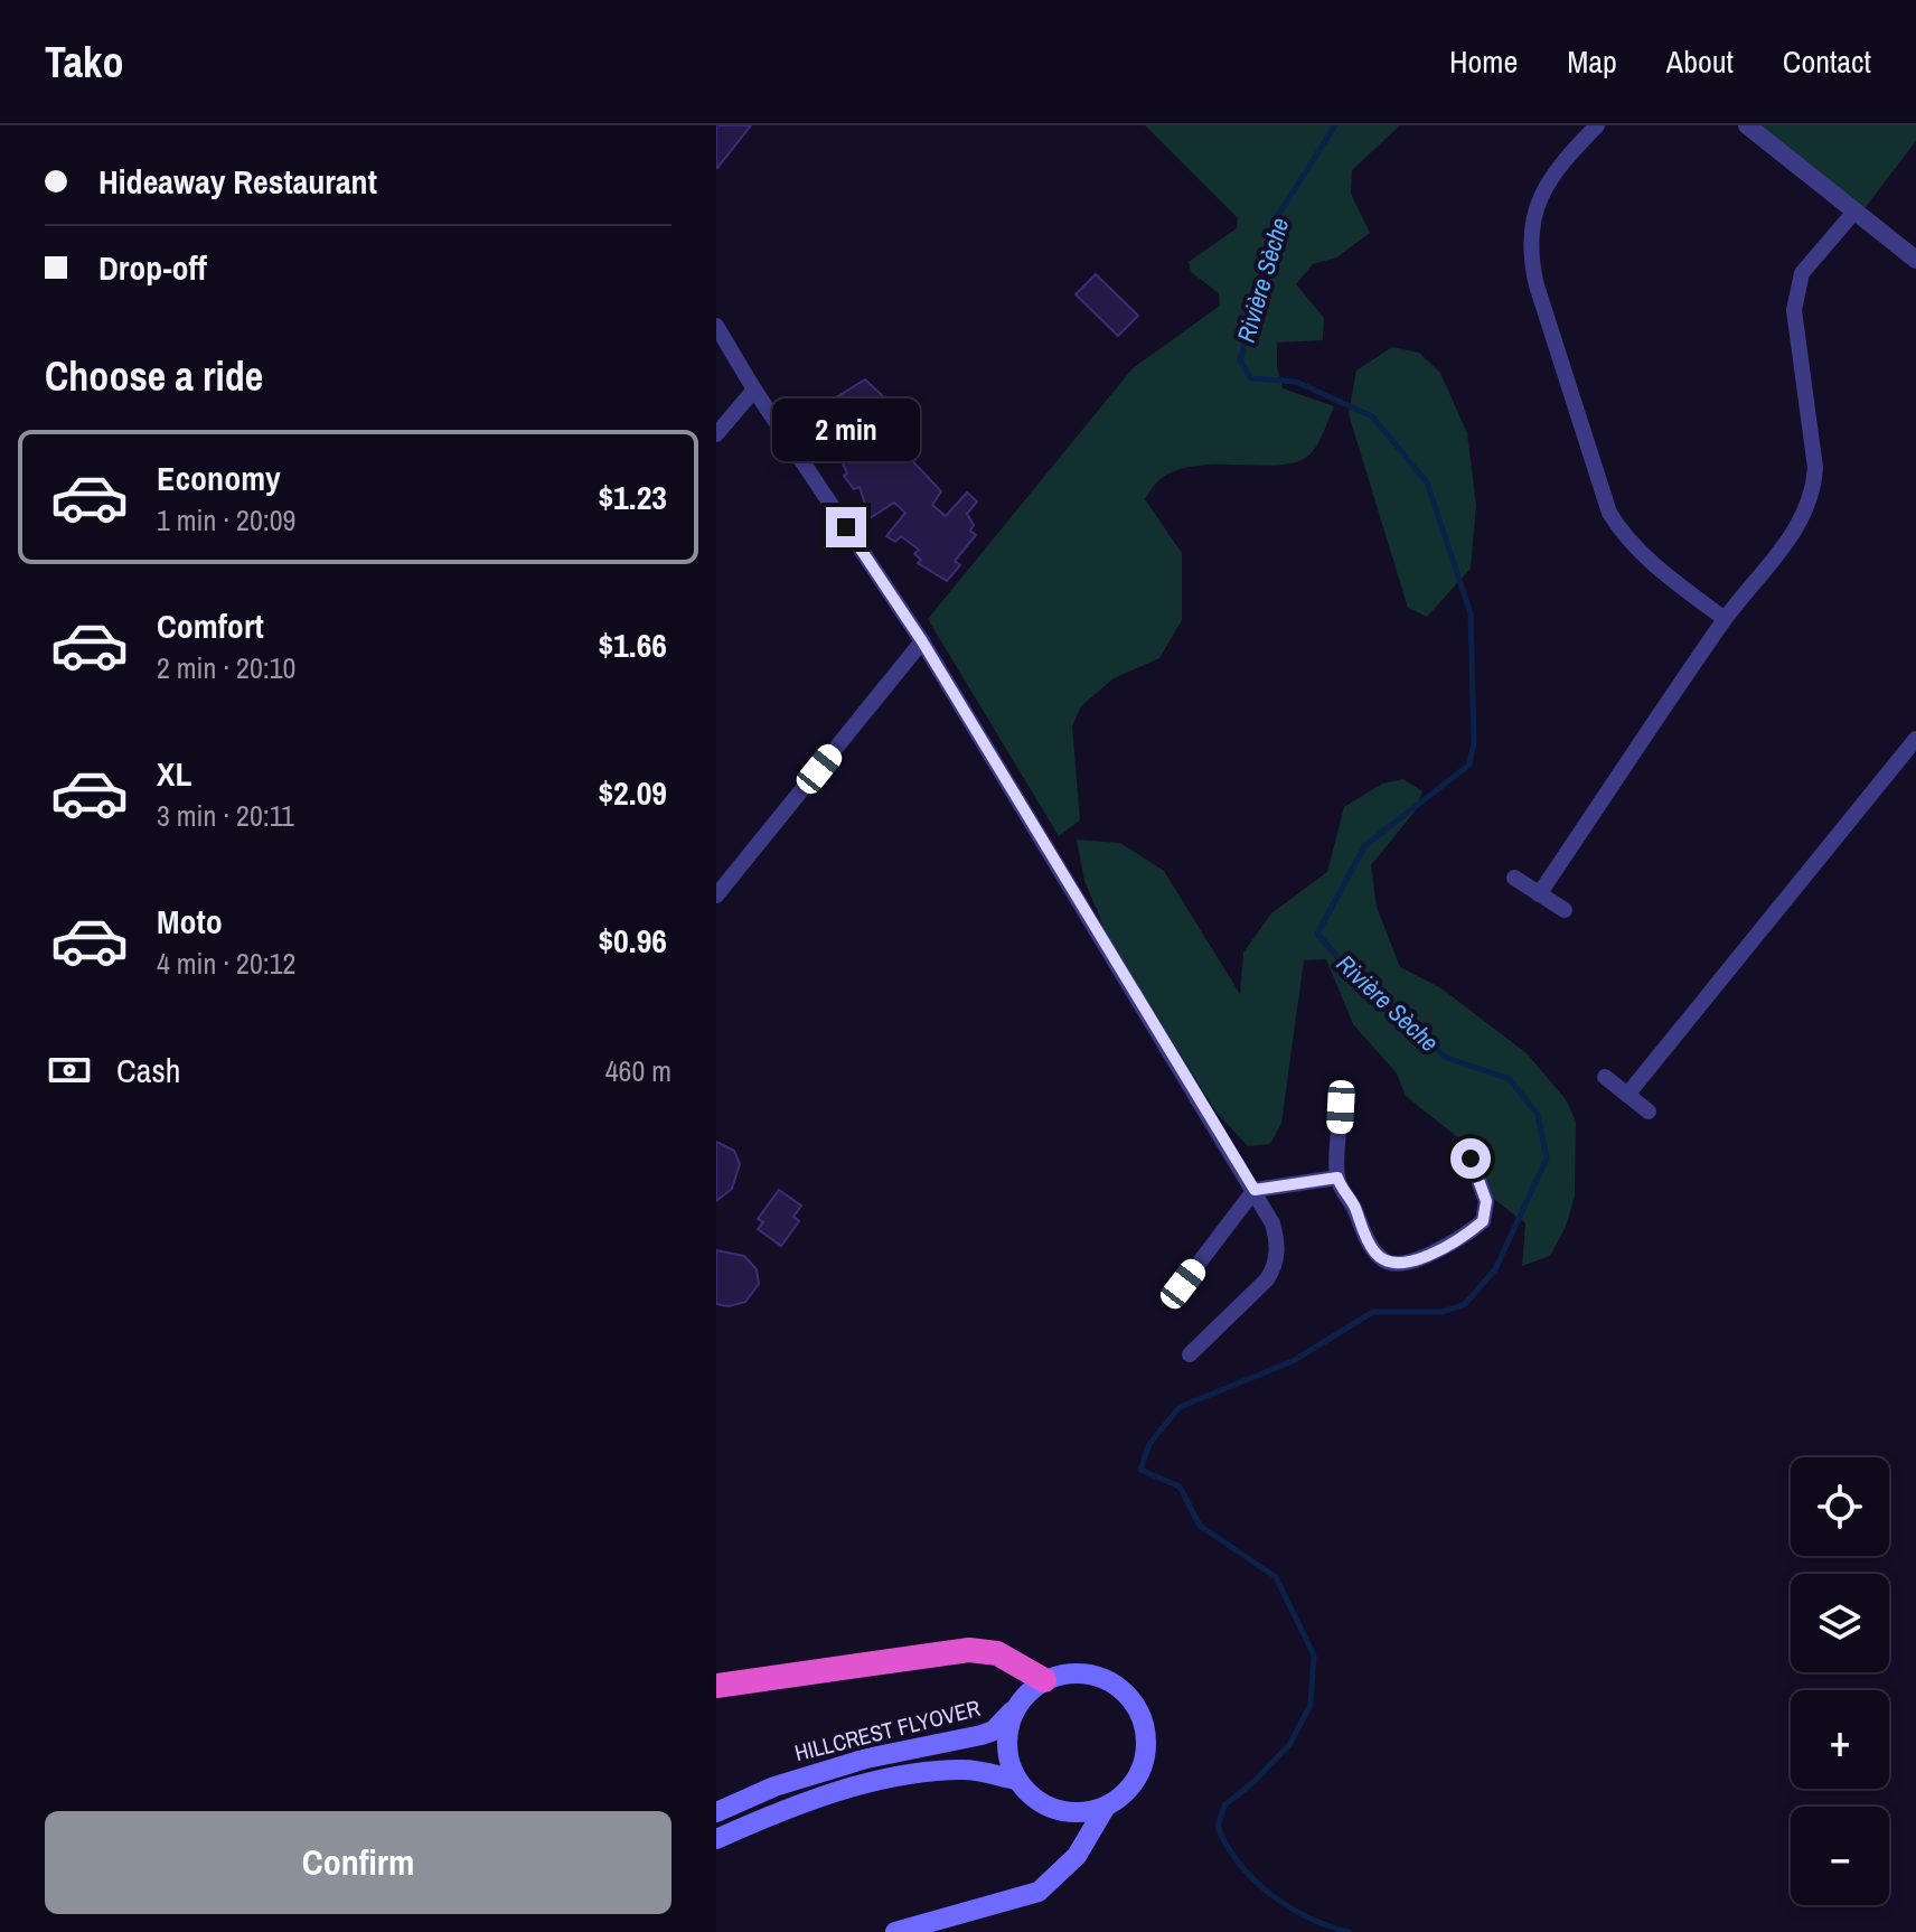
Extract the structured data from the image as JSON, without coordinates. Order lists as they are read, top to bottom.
{
  "streets": {
    "main road": ["HILLCREST FLYOVER"]
  },
  "water": ["Rivière Sèche"],
  "page": {
    "header": "Tako",
    "nav": [
      "Home",
      "Map",
      "About",
      "Contact"
    ],
    "banner": ["Hideaway Restaurant", "Drop-off"],
    "heading": "Choose a ride",
    "bubble": "2 min",
    "list": [
      {
        "name": "Economy",
        "note": "1 min · 20:09",
        "value": "$1.23"
      },
      {
        "name": "Comfort",
        "note": "2 min · 20:10",
        "value": "$1.66"
      },
      {
        "name": "XL",
        "note": "3 min · 20:11",
        "value": "$2.09"
      },
      {
        "name": "Moto",
        "note": "4 min · 20:12",
        "value": "$0.96"
      }
    ],
    "pay": ["Cash", "460 m"],
    "map_buttons": ["+", "−"],
    "buttons": "Confirm"
  }
}
